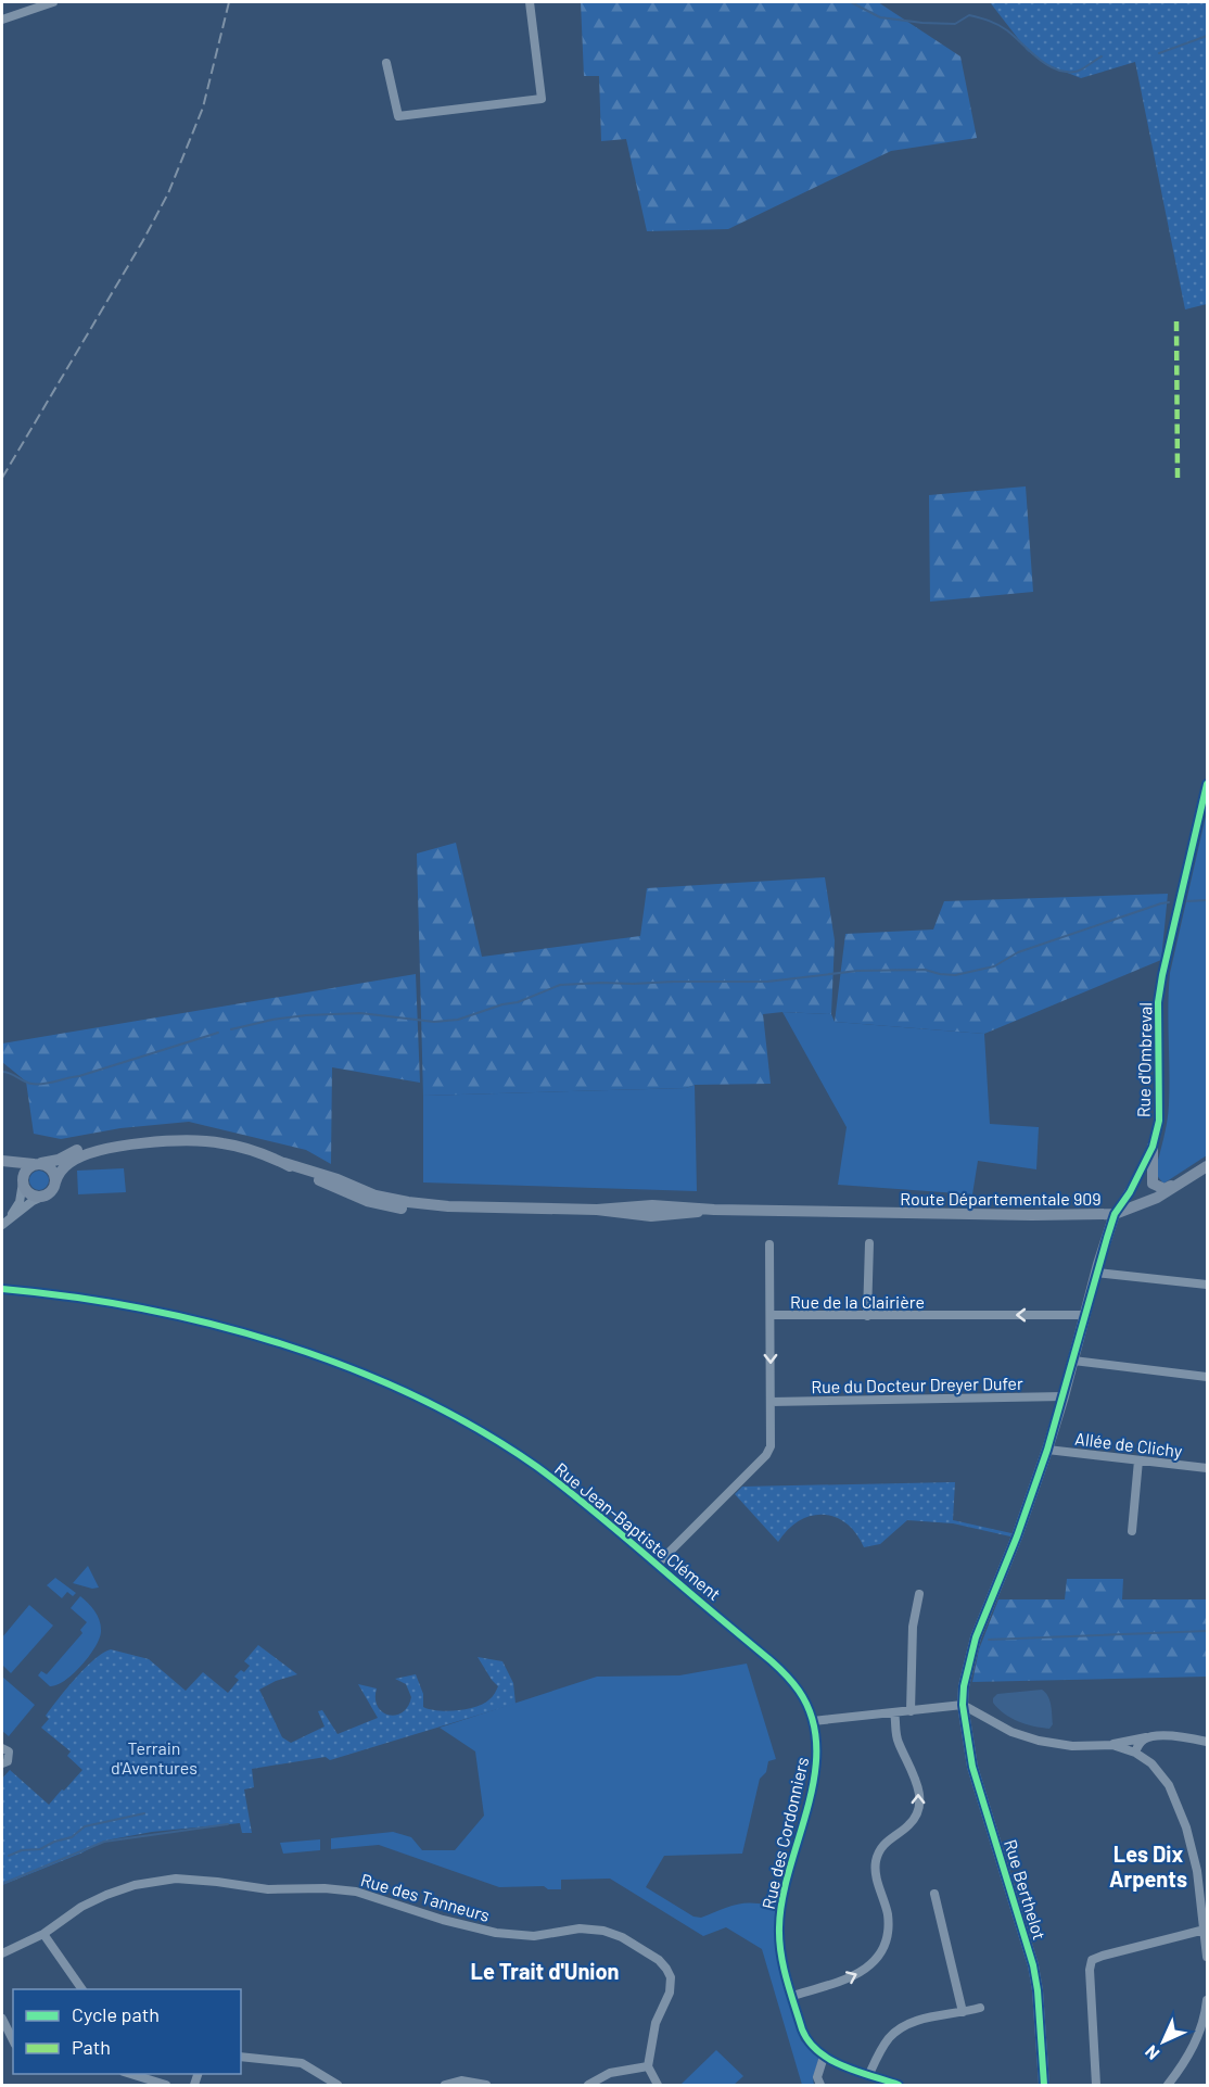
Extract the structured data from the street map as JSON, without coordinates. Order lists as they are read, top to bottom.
{
  "streets": {
    "main road": ["Route Départementale 909", "Rue Berthelot"],
    "street": [
      "Rue d'Ombreval",
      "Rue de la Clairière",
      "Rue du Docteur Dreyer Dufer",
      "Allée de Clichy",
      "Rue Jean-Baptiste Clément",
      "Rue des Cordonniers",
      "Rue des Tanneurs"
    ]
  },
  "crossings": [
    ["Rue d'Ombreval", "Route Départementale 909"],
    ["Rue d'Ombreval", "Rue Berthelot"],
    ["Route Départementale 909", "Rue Berthelot"],
    ["Rue de la Clairière", "Rue du Docteur Dreyer Dufer"],
    ["Rue de la Clairière", "Rue Jean-Baptiste Clément"],
    ["Rue de la Clairière", "Rue Berthelot"],
    ["Rue du Docteur Dreyer Dufer", "Rue Berthelot"],
    ["Allée de Clichy", "Rue Berthelot"],
    ["Rue Jean-Baptiste Clément", "Rue des Cordonniers"]
  ],
  "districts": ["Les Dix Arpents", "Le Trait d'Union"],
  "parks": ["Terrain d'Aventures"],
  "legend": ["Cycle path", "Path"],
  "north": "bottom left"
}
